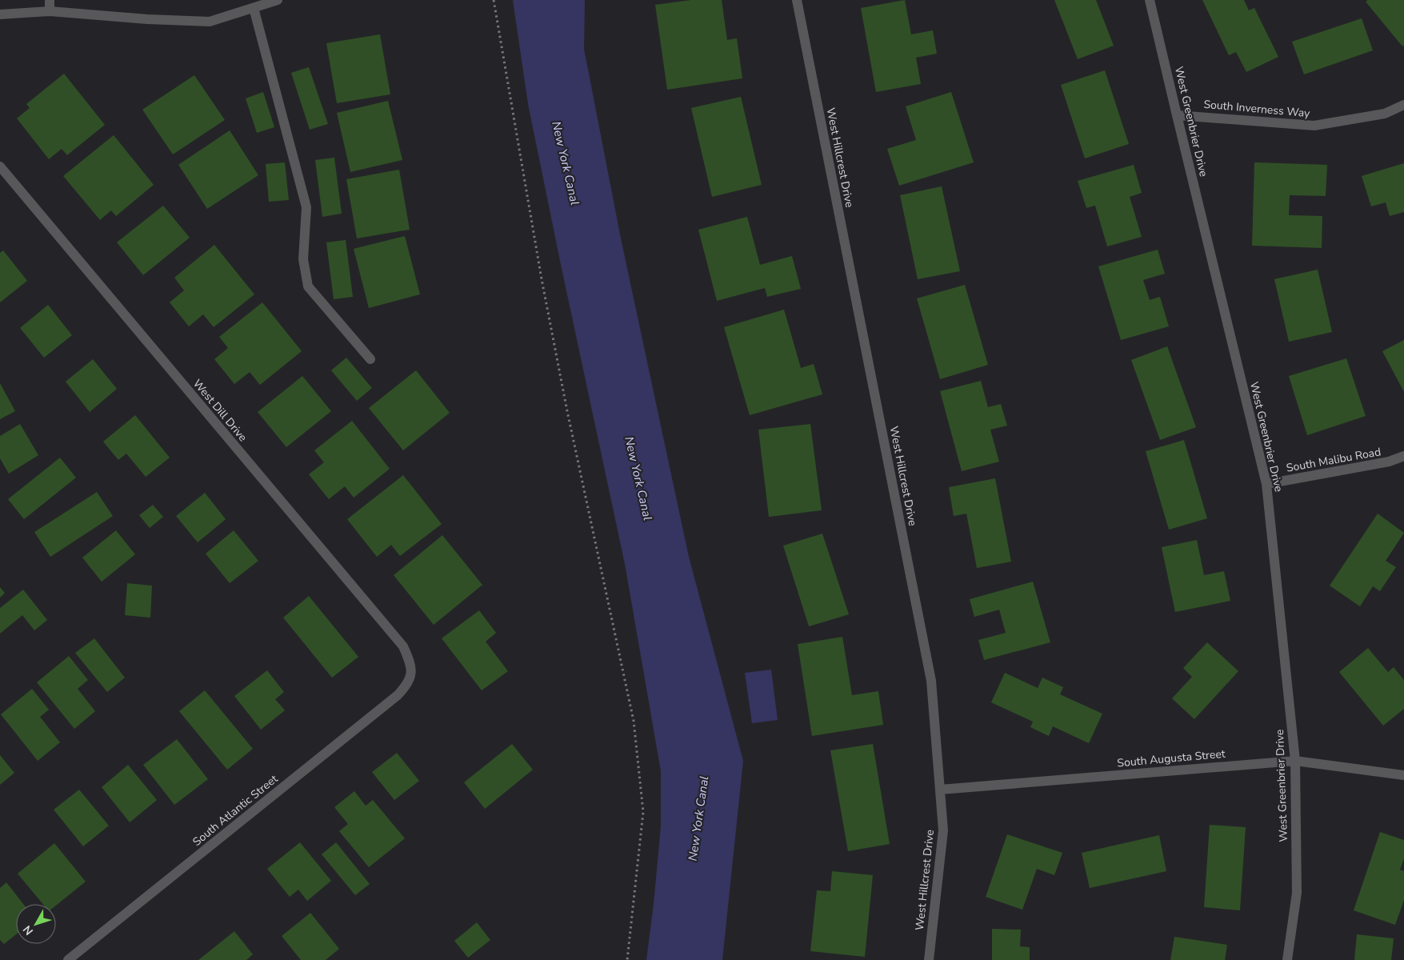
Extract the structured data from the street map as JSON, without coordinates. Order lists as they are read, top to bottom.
{
  "streets": {
    "street": [
      "South Inverness Way",
      "West Greenbrier Drive",
      "West Hillcrest Drive",
      "West Dill Drive",
      "South Malibu Road",
      "South Augusta Street",
      "South Atlantic Street"
    ]
  },
  "crossings": [
    ["South Inverness Way", "West Greenbrier Drive"],
    ["West Greenbrier Drive", "South Malibu Road"],
    ["West Greenbrier Drive", "South Augusta Street"],
    ["West Hillcrest Drive", "South Augusta Street"],
    ["West Dill Drive", "South Atlantic Street"]
  ],
  "water": ["New York Canal"],
  "north": "bottom left"
}
